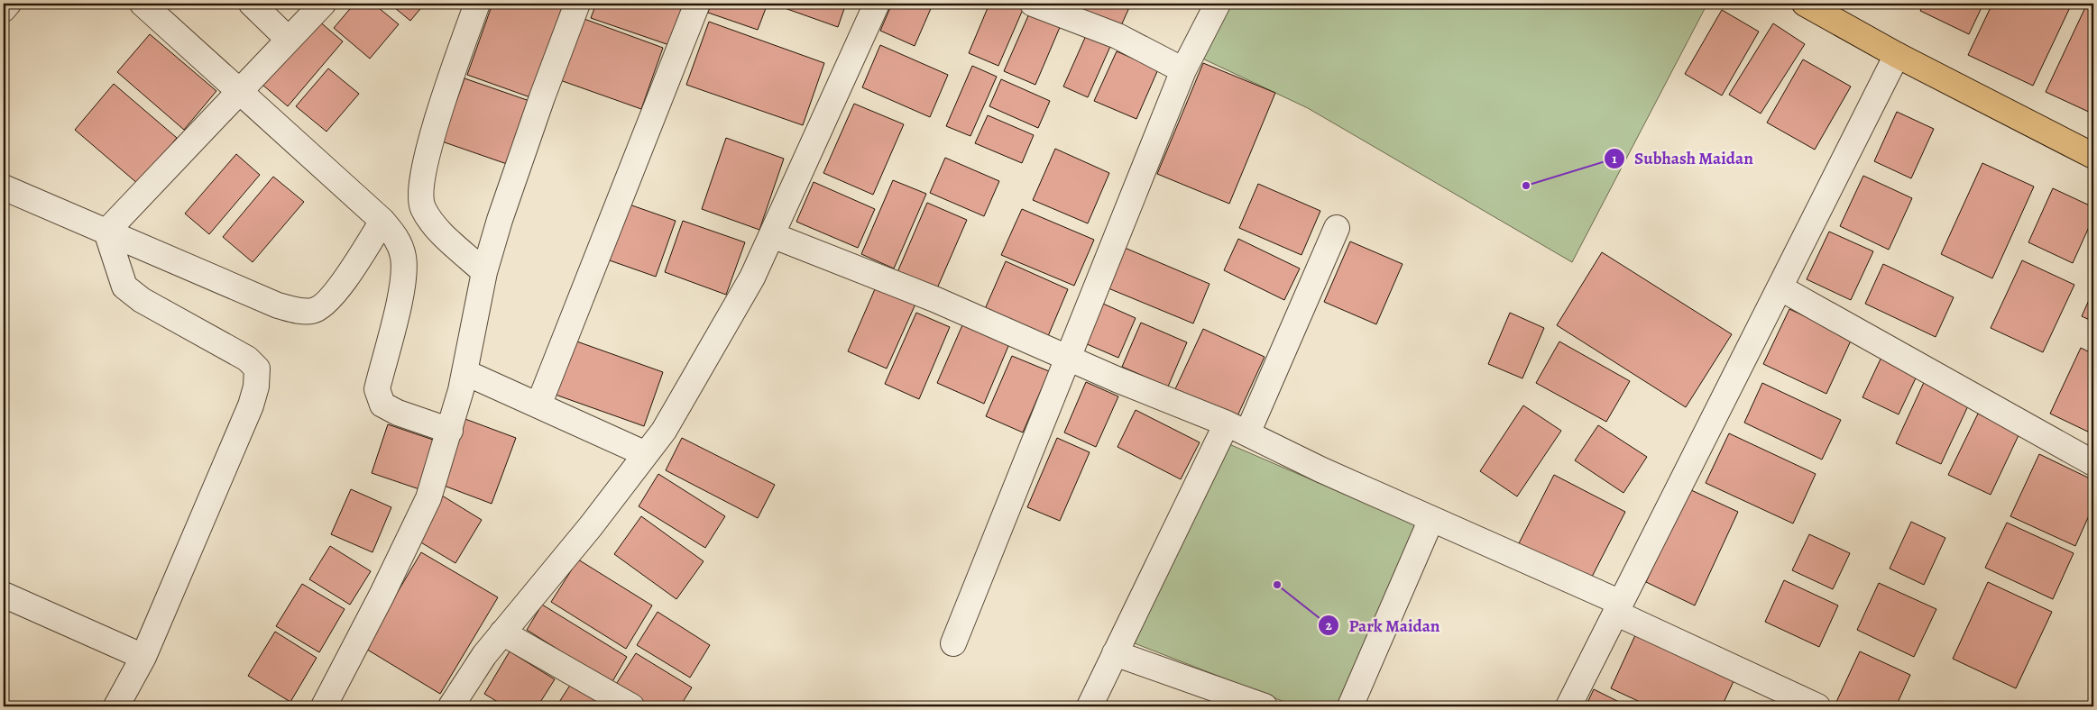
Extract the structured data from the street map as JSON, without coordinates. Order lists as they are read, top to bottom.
{
  "places": ["Subhash Maidan", "Park Maidan"]
}
